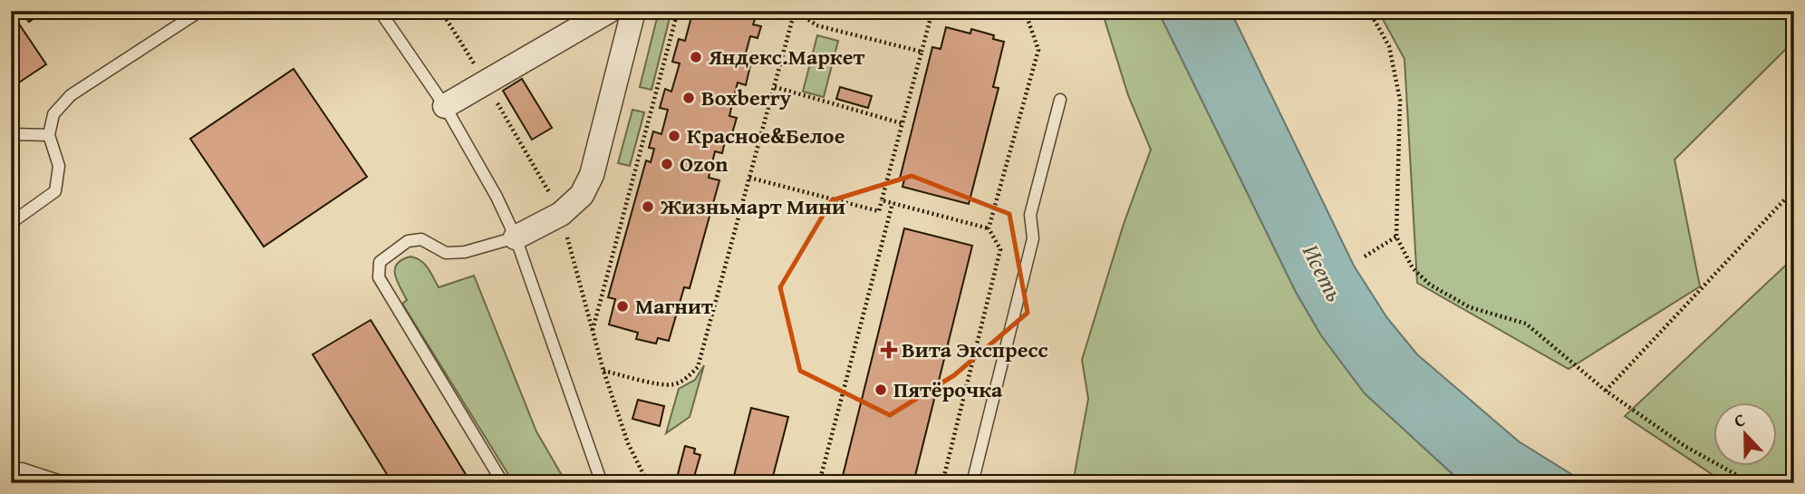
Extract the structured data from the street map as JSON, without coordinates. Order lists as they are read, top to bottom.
{
  "water": ["Исеть"],
  "places": {
    "other": [
      "Яндекс.Маркет",
      "Boxberry",
      "Красное&Белое",
      "Ozon",
      "Жизньмарт Мини",
      "Магнит",
      "Пятёрочка"
    ],
    "health": ["Вита Экспресс"]
  },
  "north": "top"
}
